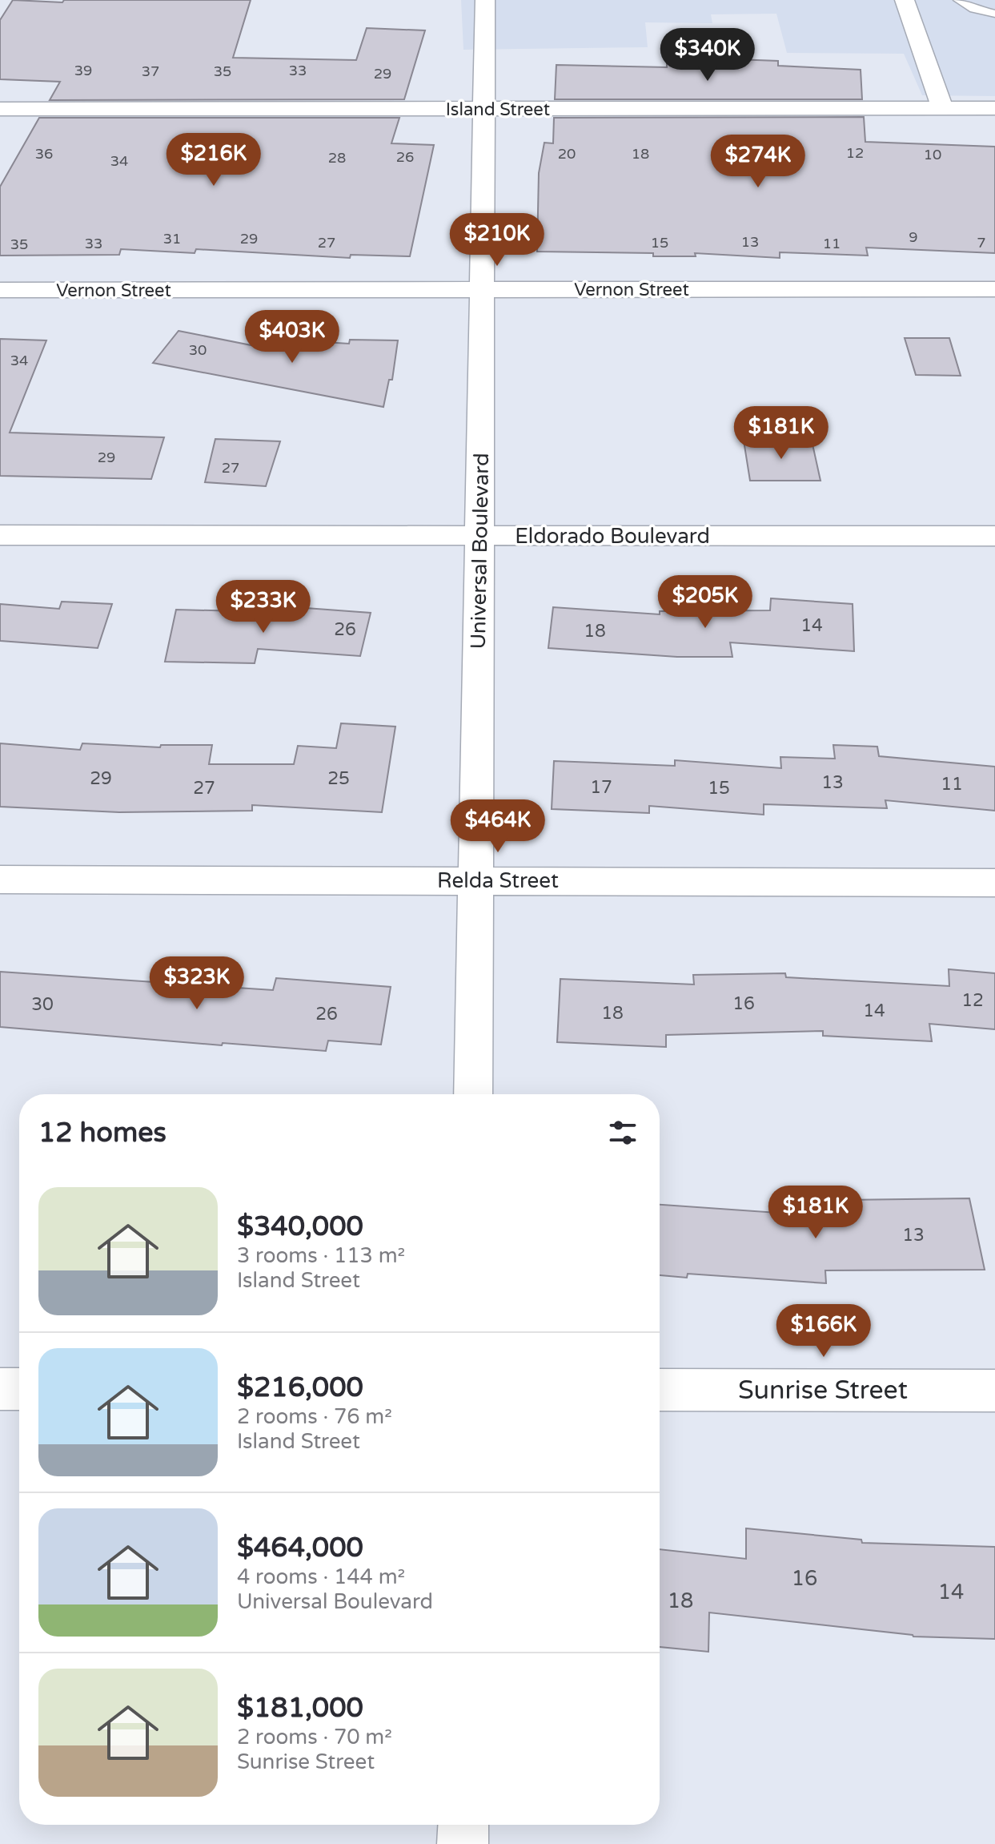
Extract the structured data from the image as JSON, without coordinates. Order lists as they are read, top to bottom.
{
  "streets": {
    "street": [
      "Island Street",
      "Vernon Street",
      "Eldorado Boulevard",
      "Universal Boulevard",
      "Relda Street",
      "Sunrise Street"
    ]
  },
  "crossings": [
    ["Island Street", "Universal Boulevard"],
    ["Vernon Street", "Universal Boulevard"],
    ["Eldorado Boulevard", "Universal Boulevard"],
    ["Universal Boulevard", "Relda Street"]
  ],
  "house_numbers": [
    "39",
    "33",
    "37",
    "35",
    "29",
    "12",
    "36",
    "20",
    "18",
    "10",
    "26",
    "28",
    "34",
    "9",
    "31",
    "29",
    "13",
    "27",
    "15",
    "7",
    "33",
    "11",
    "35",
    "30",
    "34",
    "29",
    "27",
    "14",
    "26",
    "18",
    "29",
    "25",
    "13",
    "11",
    "17",
    "27",
    "15",
    "12",
    "16",
    "30",
    "14",
    "18",
    "26",
    "13",
    "16",
    "14",
    "18"
  ],
  "page": {
    "price": [
      "$340K",
      "$216K",
      "$274K",
      "$210K",
      "$403K",
      "$181K",
      "$205K",
      "$233K",
      "$464K",
      "$323K",
      "$181K",
      "$166K"
    ],
    "heading": "12 homes",
    "list": [
      {
        "name": "$340,000",
        "note": "3 rooms · 113 m² · Island Street"
      },
      {
        "name": "$216,000",
        "note": "2 rooms · 76 m² · Island Street"
      },
      {
        "name": "$464,000",
        "note": "4 rooms · 144 m² · Universal Boulevard"
      },
      {
        "name": "$181,000",
        "note": "2 rooms · 70 m² · Sunrise Street"
      }
    ]
  }
}
